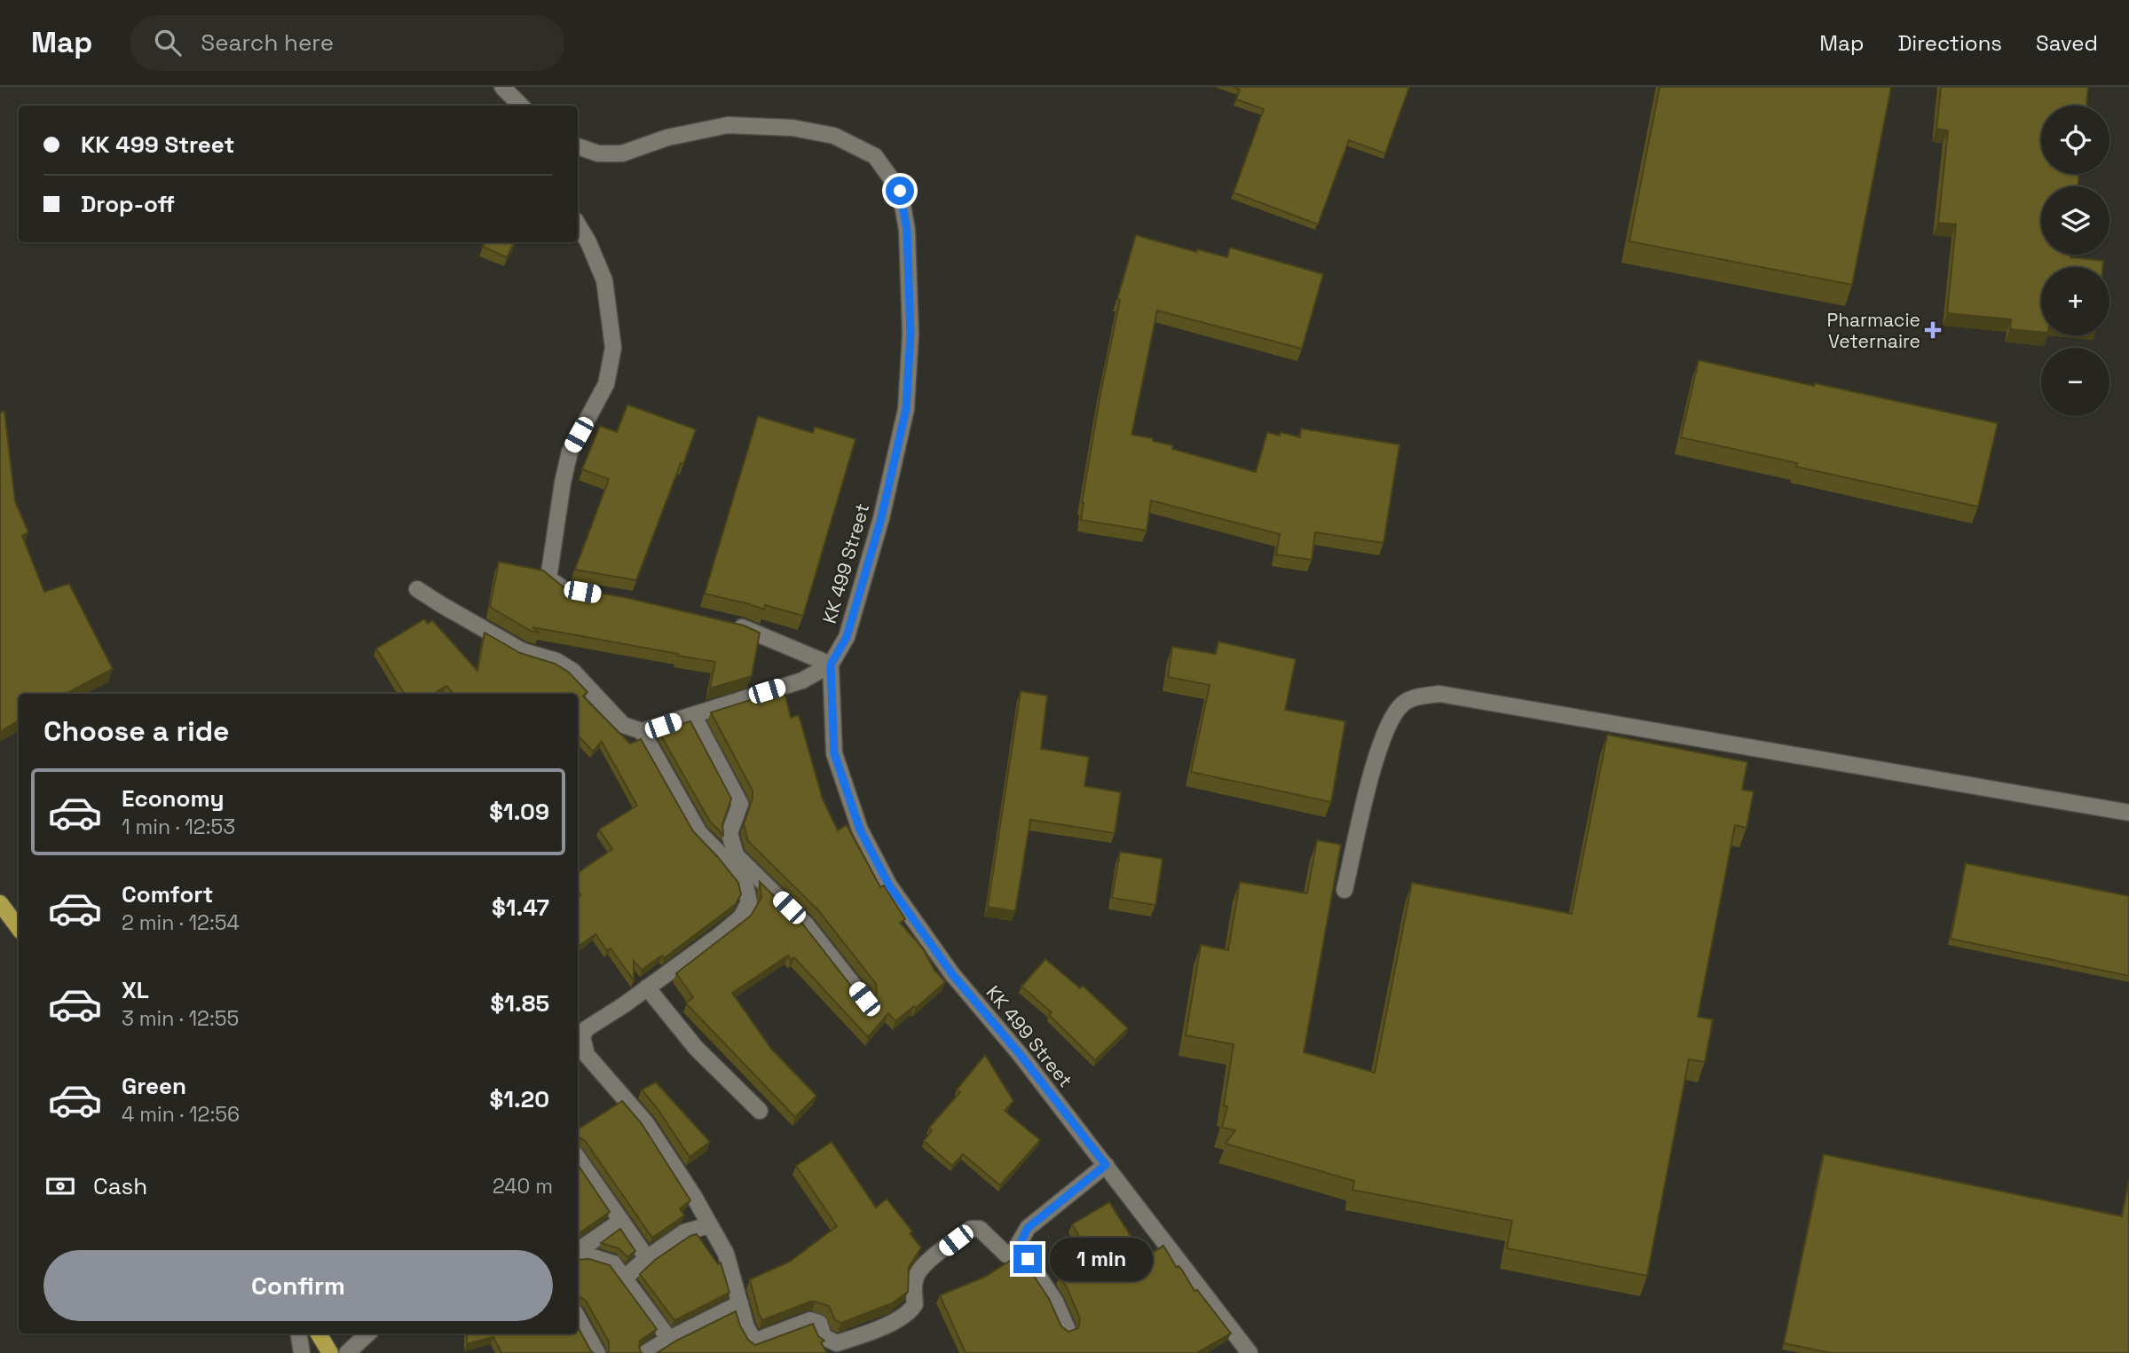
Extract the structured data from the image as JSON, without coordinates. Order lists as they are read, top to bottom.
{
  "streets": {
    "street": ["KK 499 Street"]
  },
  "places": {
    "health": ["Pharmacie Veternaire"]
  },
  "page": {
    "header": "Map",
    "search": "Search here",
    "nav": ["Map", "Directions", "Saved"],
    "map_buttons": ["+", "−"],
    "banner": ["KK 499 Street", "Drop-off"],
    "heading": "Choose a ride",
    "list": [
      {
        "name": "Economy",
        "note": "1 min · 12:53",
        "value": "$1.09"
      },
      {
        "name": "Comfort",
        "note": "2 min · 12:54",
        "value": "$1.47"
      },
      {
        "name": "XL",
        "note": "3 min · 12:55",
        "value": "$1.85"
      },
      {
        "name": "Green",
        "note": "4 min · 12:56",
        "value": "$1.20"
      }
    ],
    "pay": ["Cash", "240 m"],
    "bubble": "1 min",
    "buttons": "Confirm"
  }
}
